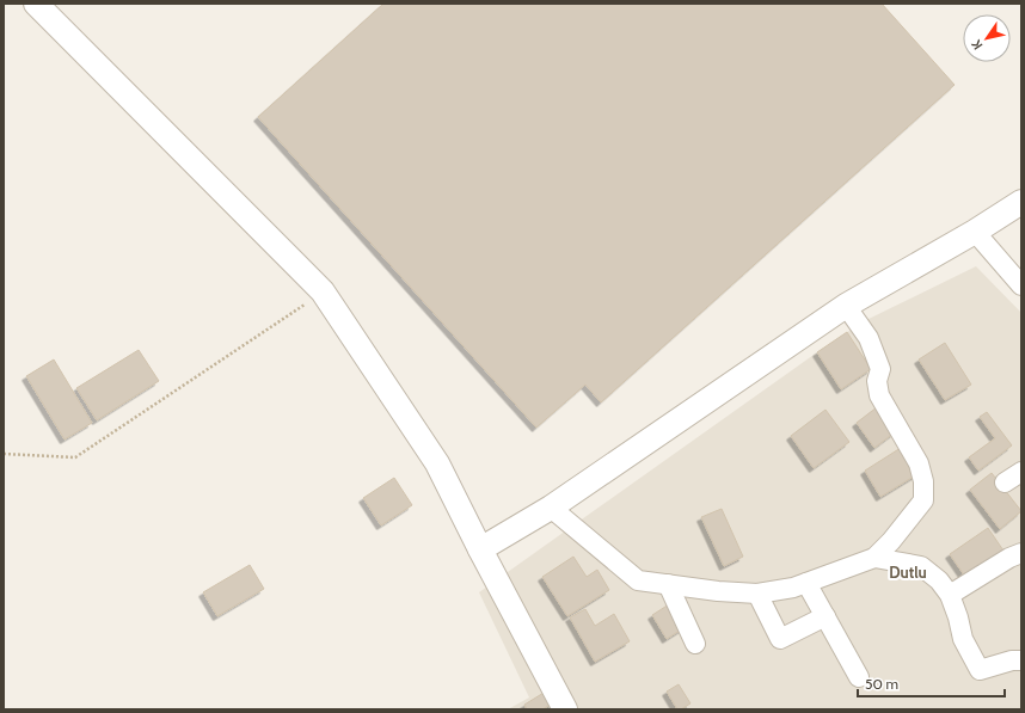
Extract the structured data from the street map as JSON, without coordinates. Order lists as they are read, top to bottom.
{
  "districts": ["Dutlu"],
  "scale_bar": "50 m",
  "north": "bottom left"
}
